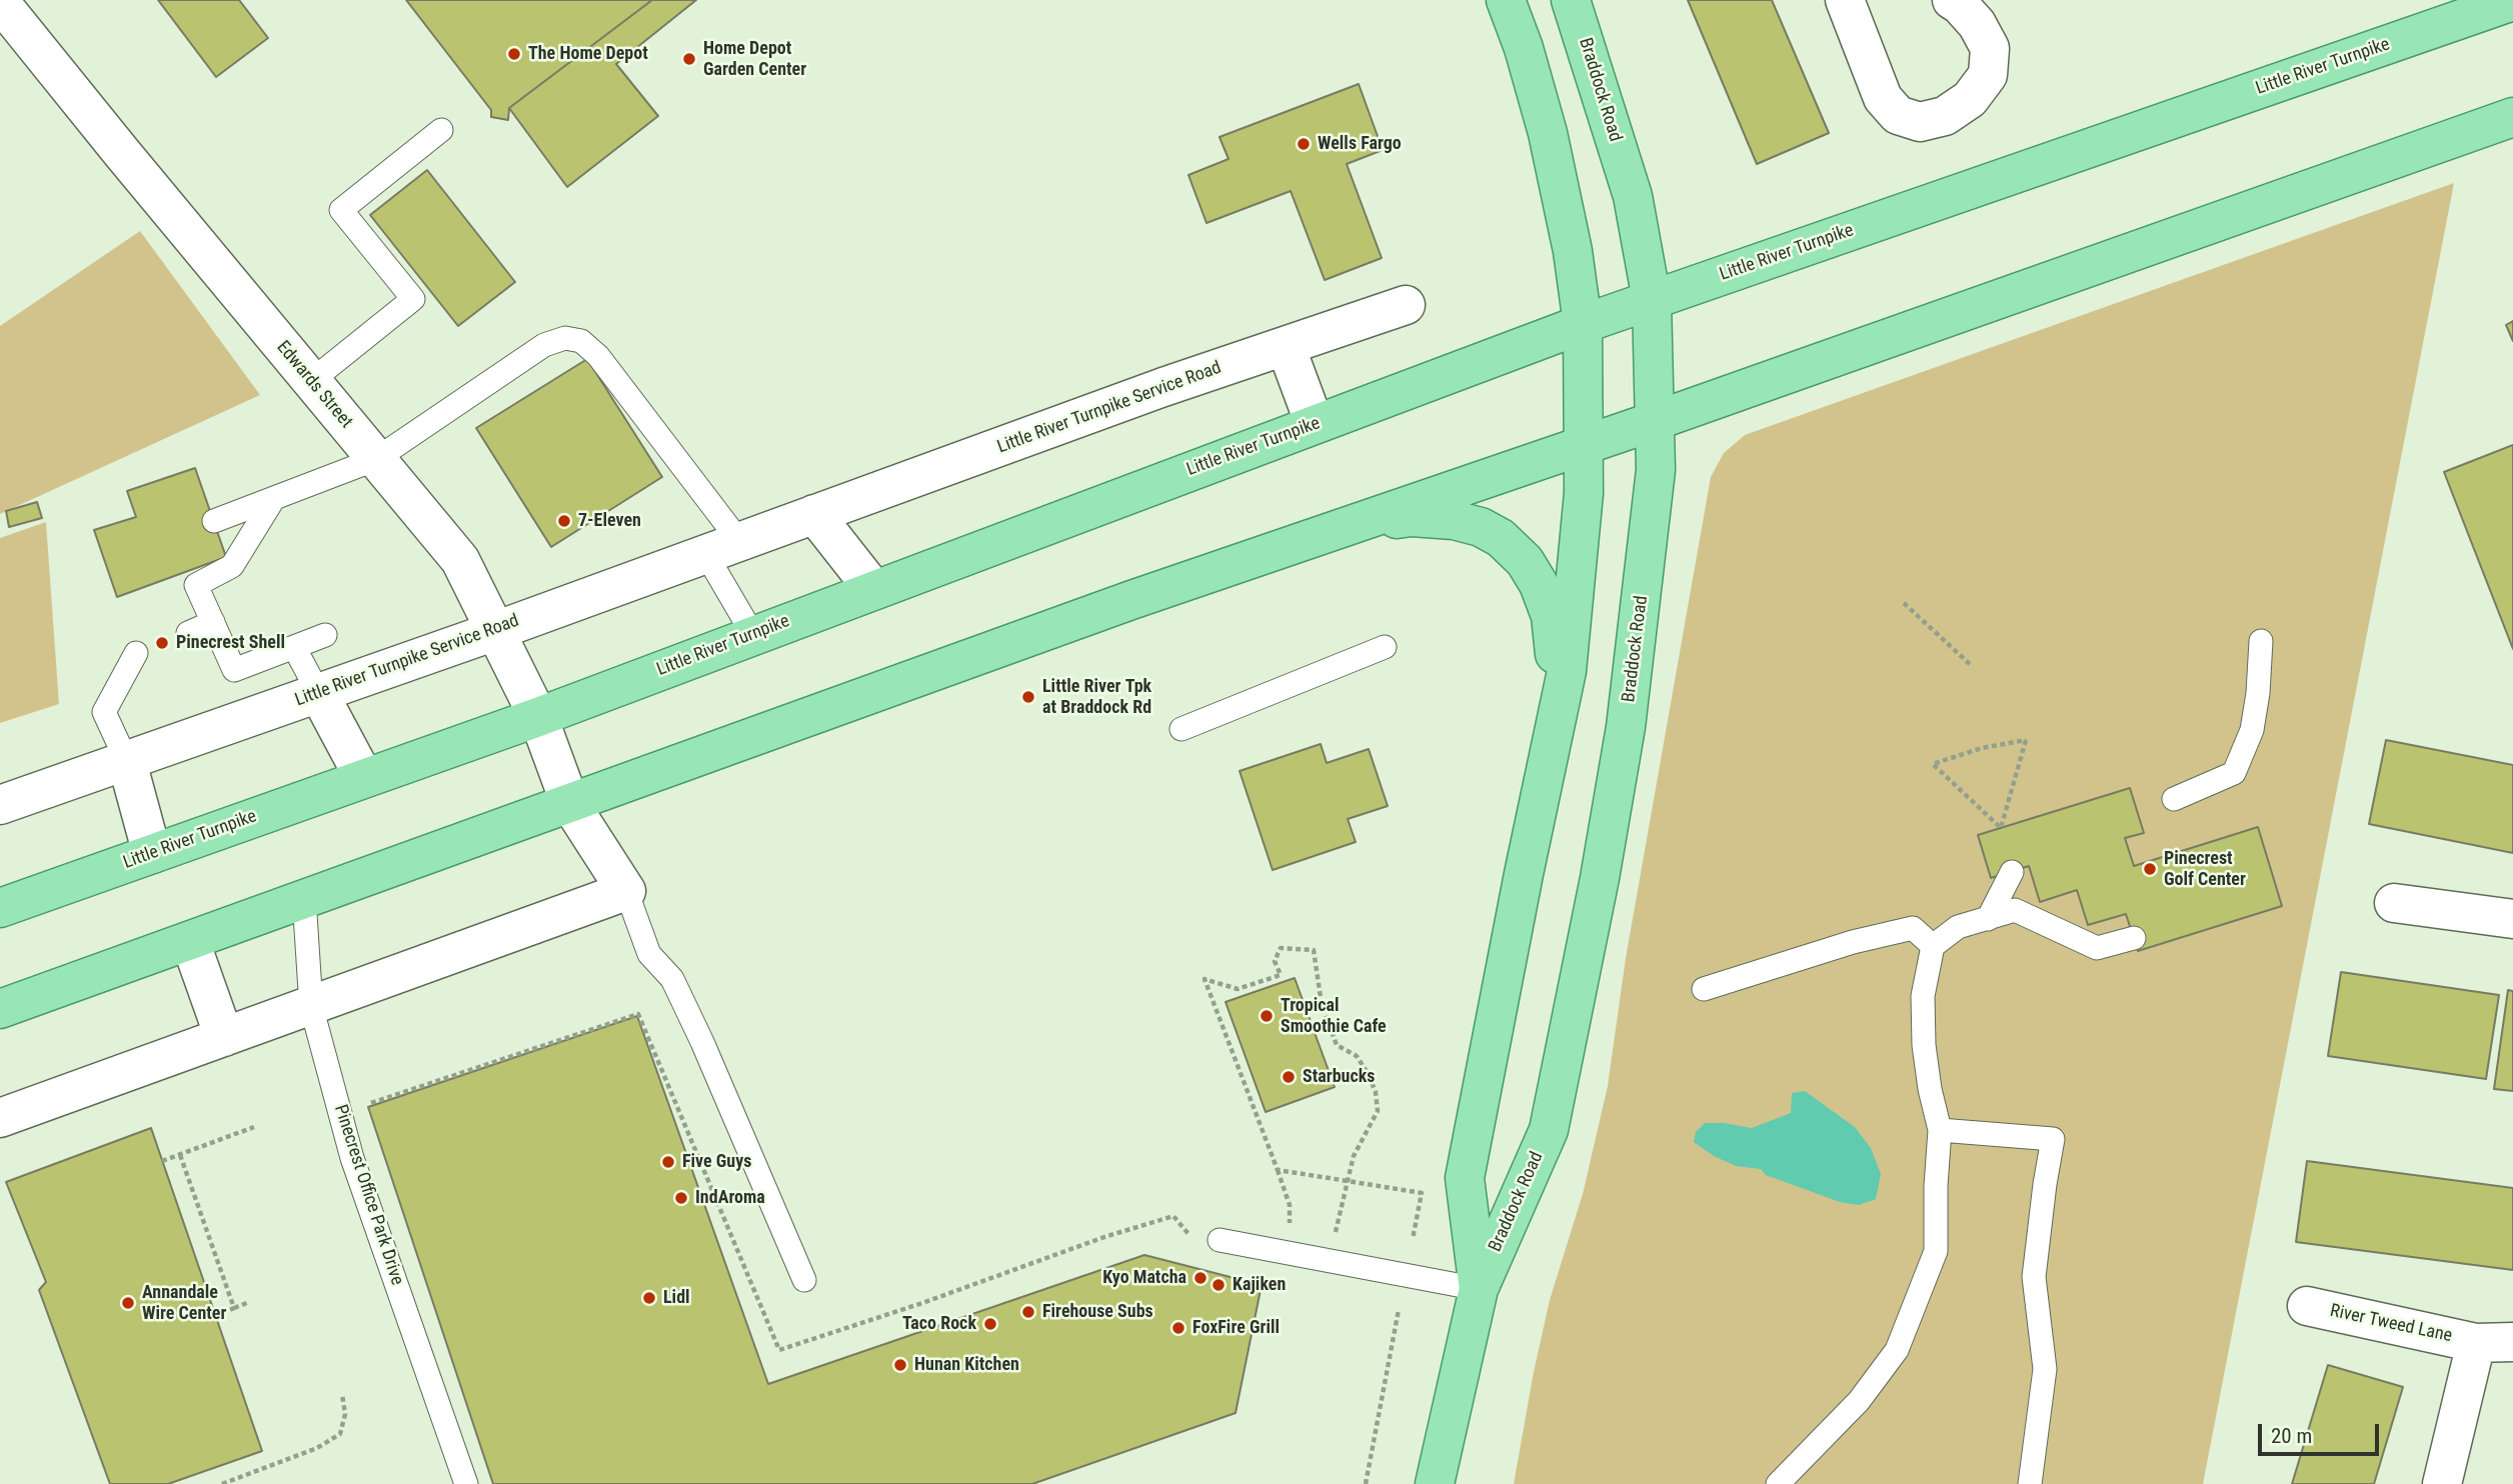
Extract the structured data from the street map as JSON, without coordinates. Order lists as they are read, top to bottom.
{
  "streets": {
    "main road": ["Little River Turnpike", "Braddock Road"],
    "street": ["Edwards Street", "Little River Turnpike Service Road", "River Tweed Lane"],
    "lane": ["Pinecrest Office Park Drive"]
  },
  "crossings": [
    ["Little River Turnpike", "Braddock Road"],
    ["Little River Turnpike", "Edwards Street"],
    ["Edwards Street", "Little River Turnpike Service Road"]
  ],
  "places": [
    "The Home Depot",
    "Home Depot Garden Center",
    "Wells Fargo",
    "7-Eleven",
    "Pinecrest Shell",
    "Little River Tpk at Braddock Rd",
    "Pinecrest Golf Center",
    "Tropical Smoothie Cafe",
    "Starbucks",
    "Five Guys",
    "IndAroma",
    "Kyo Matcha",
    "Kajiken",
    "Lidl",
    "Annandale Wire Center",
    "Firehouse Subs",
    "Taco Rock",
    "FoxFire Grill",
    "Hunan Kitchen"
  ],
  "scale_bar": "20 m"
}
